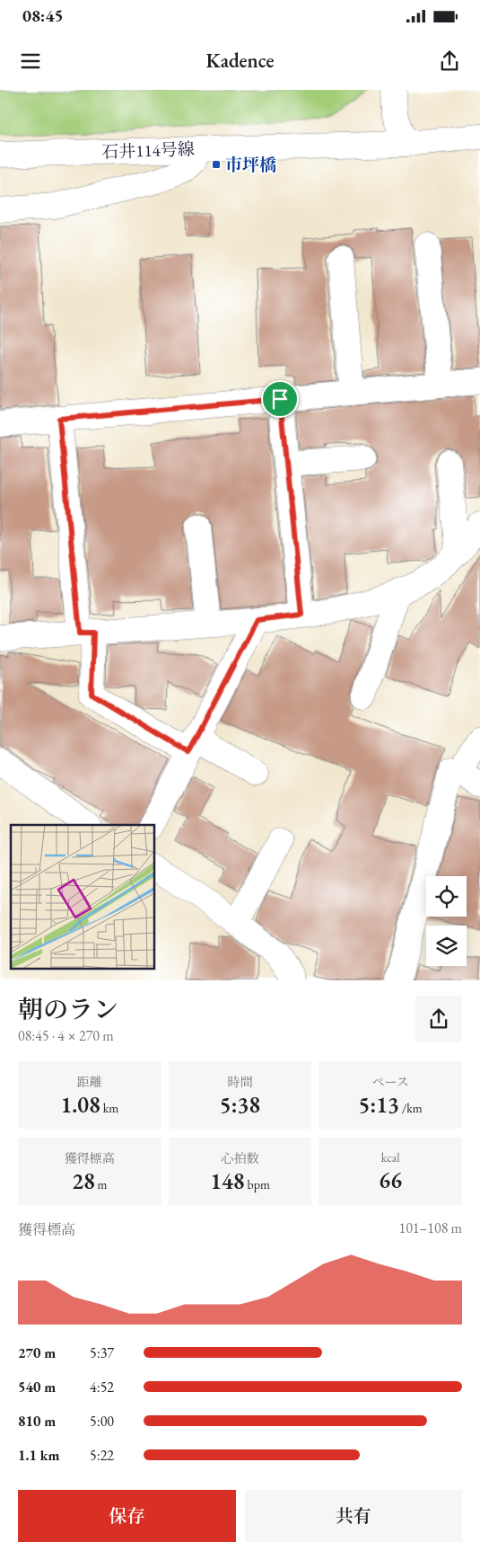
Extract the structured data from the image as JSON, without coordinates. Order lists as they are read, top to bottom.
{
  "streets": {
    "street": ["石井114号線"]
  },
  "places": {
    "transit": ["市坪橋"]
  },
  "page": {
    "status": "08:45",
    "header": "Kadence",
    "heading": ["朝のラン", "08:45 · 4 × 270 m"],
    "stats": [
      ["距離", "1.08 km"],
      ["時間", "5:38"],
      ["ペース", "5:13 /km"],
      ["獲得標高", "28 m"],
      ["心拍数", "148 bpm"],
      ["kcal", "66"]
    ],
    "chart": ["獲得標高", "101–108 m"],
    "list": [
      {
        "name": "270 m",
        "note": "5:37"
      },
      {
        "name": "540 m",
        "note": "4:52"
      },
      {
        "name": "810 m",
        "note": "5:00"
      },
      {
        "name": "1.1 km",
        "note": "5:22"
      }
    ],
    "buttons": ["保存", "共有"]
  }
}
